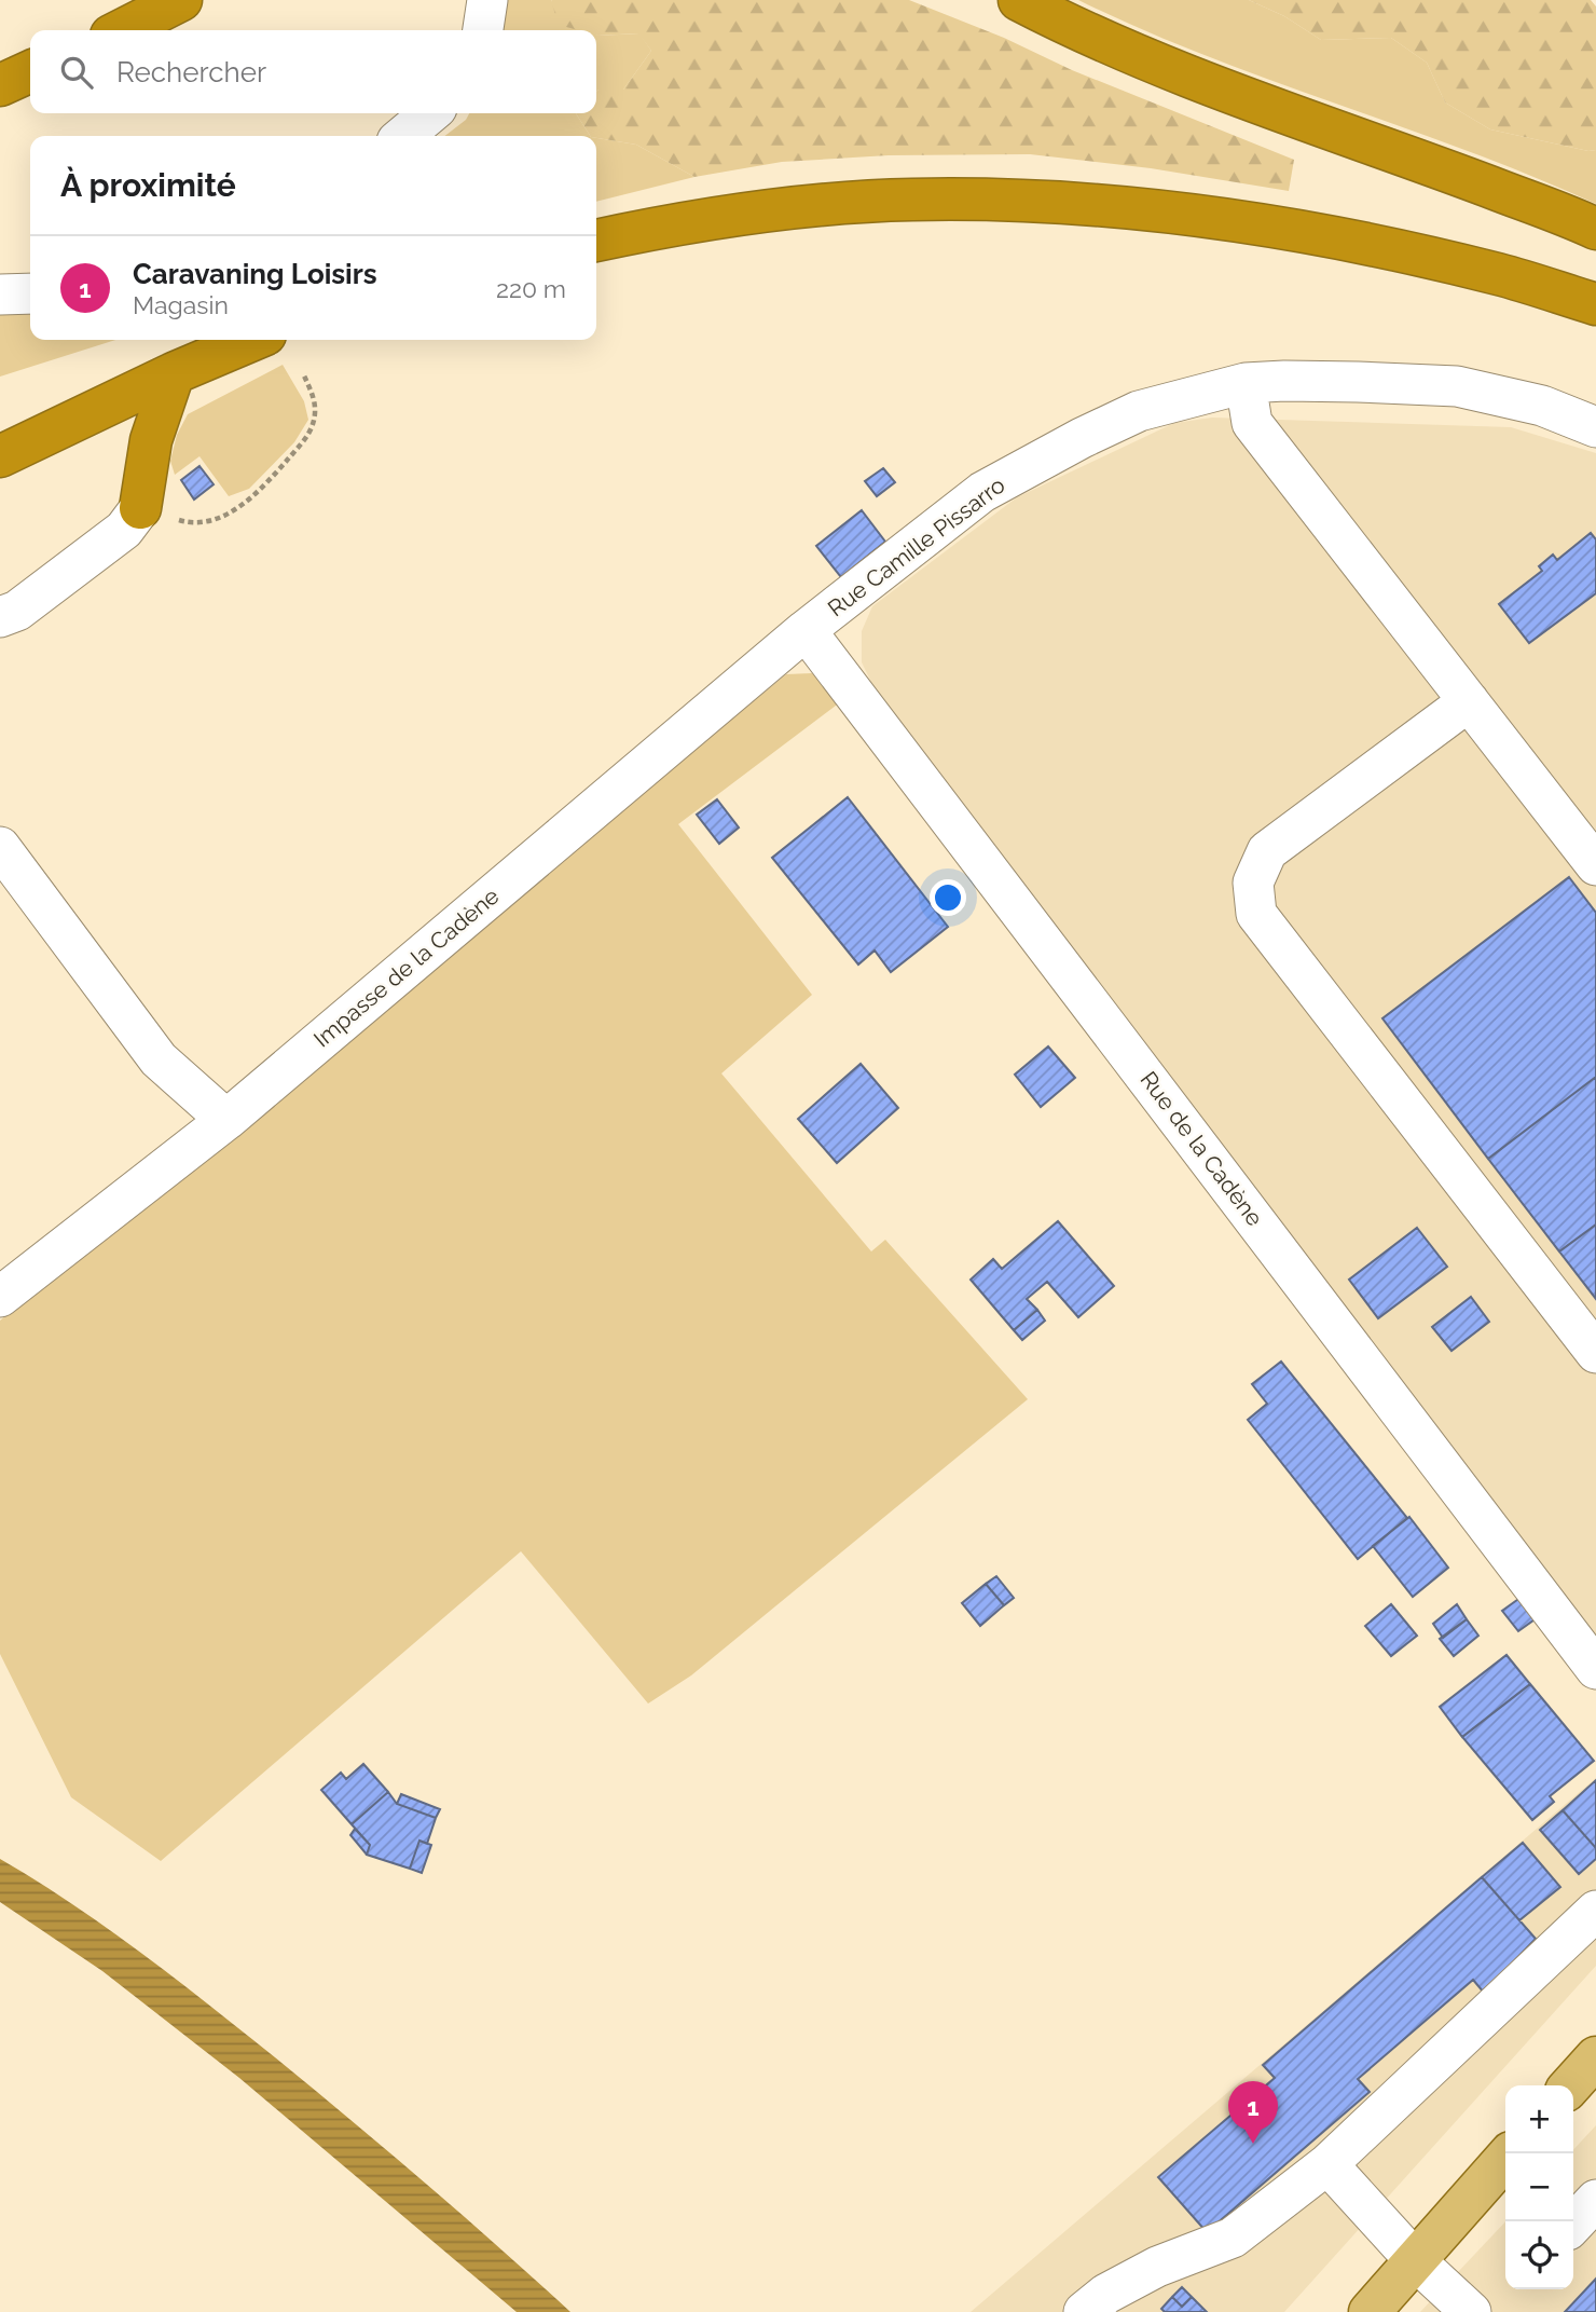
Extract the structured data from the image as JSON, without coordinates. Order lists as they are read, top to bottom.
{
  "streets": {
    "street": ["Rue Camille Pissarro", "Impasse de la Cadène", "Rue de la Cadène"]
  },
  "crossings": [
    ["Rue Camille Pissarro", "Impasse de la Cadène"],
    ["Rue Camille Pissarro", "Rue de la Cadène"],
    ["Impasse de la Cadène", "Rue de la Cadène"]
  ],
  "page": {
    "search": "Rechercher",
    "heading": "À proximité",
    "list": [
      {
        "mark": "1",
        "name": "Caravaning Loisirs",
        "note": "Magasin",
        "value": "220 m"
      }
    ],
    "pins": "1",
    "map_buttons": ["+", "−"]
  }
}
